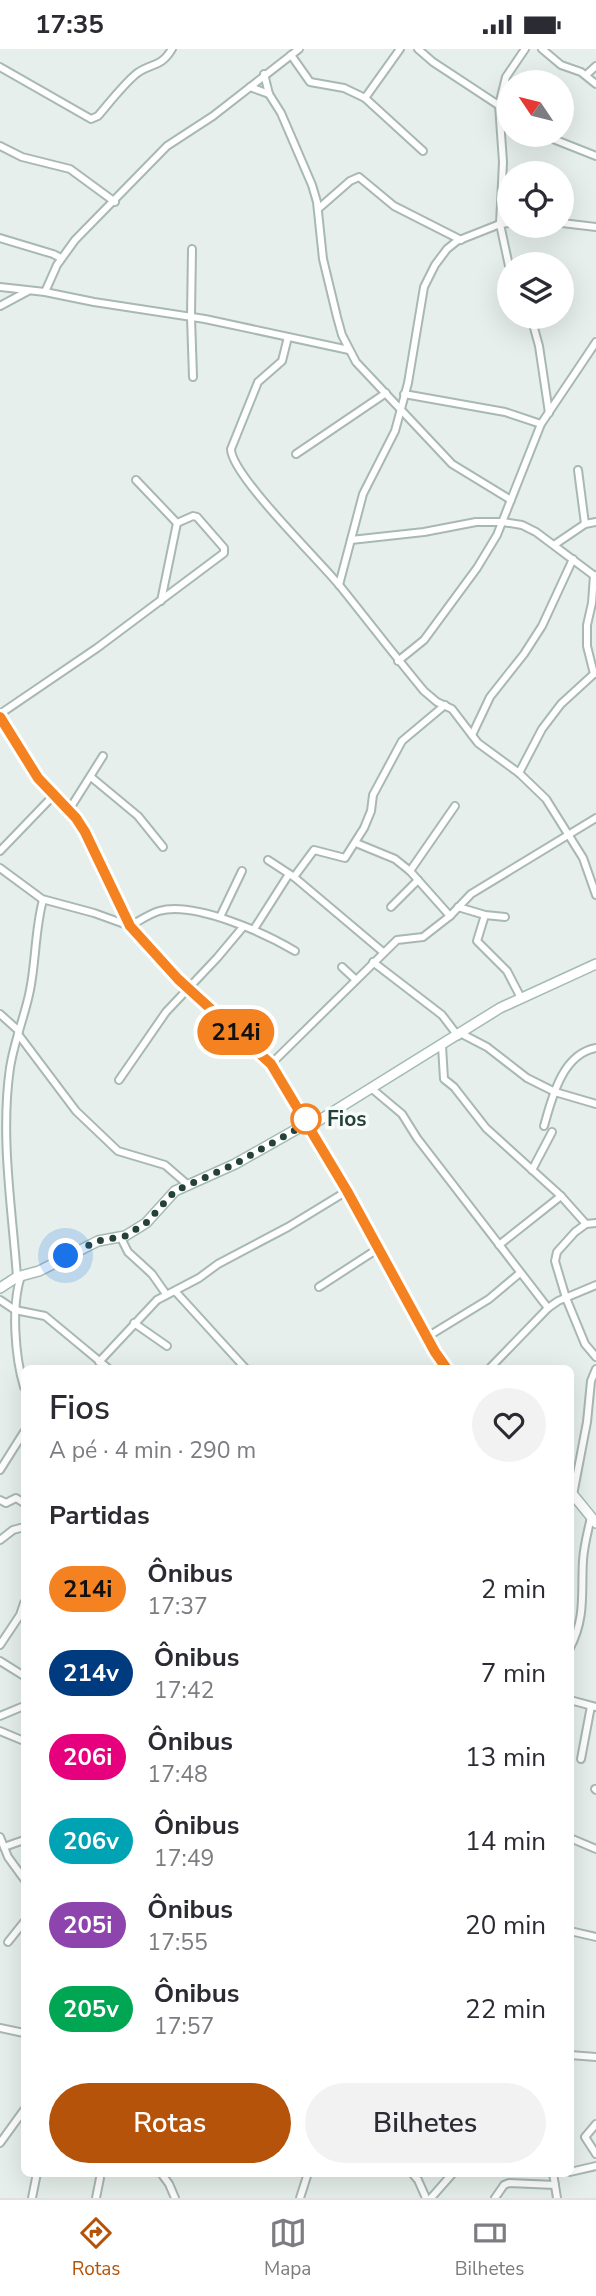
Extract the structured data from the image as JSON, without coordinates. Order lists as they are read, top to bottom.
{
  "places": ["Fios"],
  "lines": ["bus line 214i"],
  "north": "top left",
  "page": {
    "status": "17:35",
    "on_map": "214i",
    "heading": [
      ["Fios", "A pé · 4 min · 290 m"],
      "Partidas"
    ],
    "list": [
      {
        "mark": "214i",
        "name": "Ônibus",
        "note": "17:37",
        "value": "2 min"
      },
      {
        "mark": "214v",
        "name": "Ônibus",
        "note": "17:42",
        "value": "7 min"
      },
      {
        "mark": "206i",
        "name": "Ônibus",
        "note": "17:48",
        "value": "13 min"
      },
      {
        "mark": "206v",
        "name": "Ônibus",
        "note": "17:49",
        "value": "14 min"
      },
      {
        "mark": "205i",
        "name": "Ônibus",
        "note": "17:55",
        "value": "20 min"
      },
      {
        "mark": "205v",
        "name": "Ônibus",
        "note": "17:57",
        "value": "22 min"
      }
    ],
    "buttons": ["Rotas", "Bilhetes"],
    "tabs": ["Rotas", "Mapa", "Bilhetes"]
  }
}
